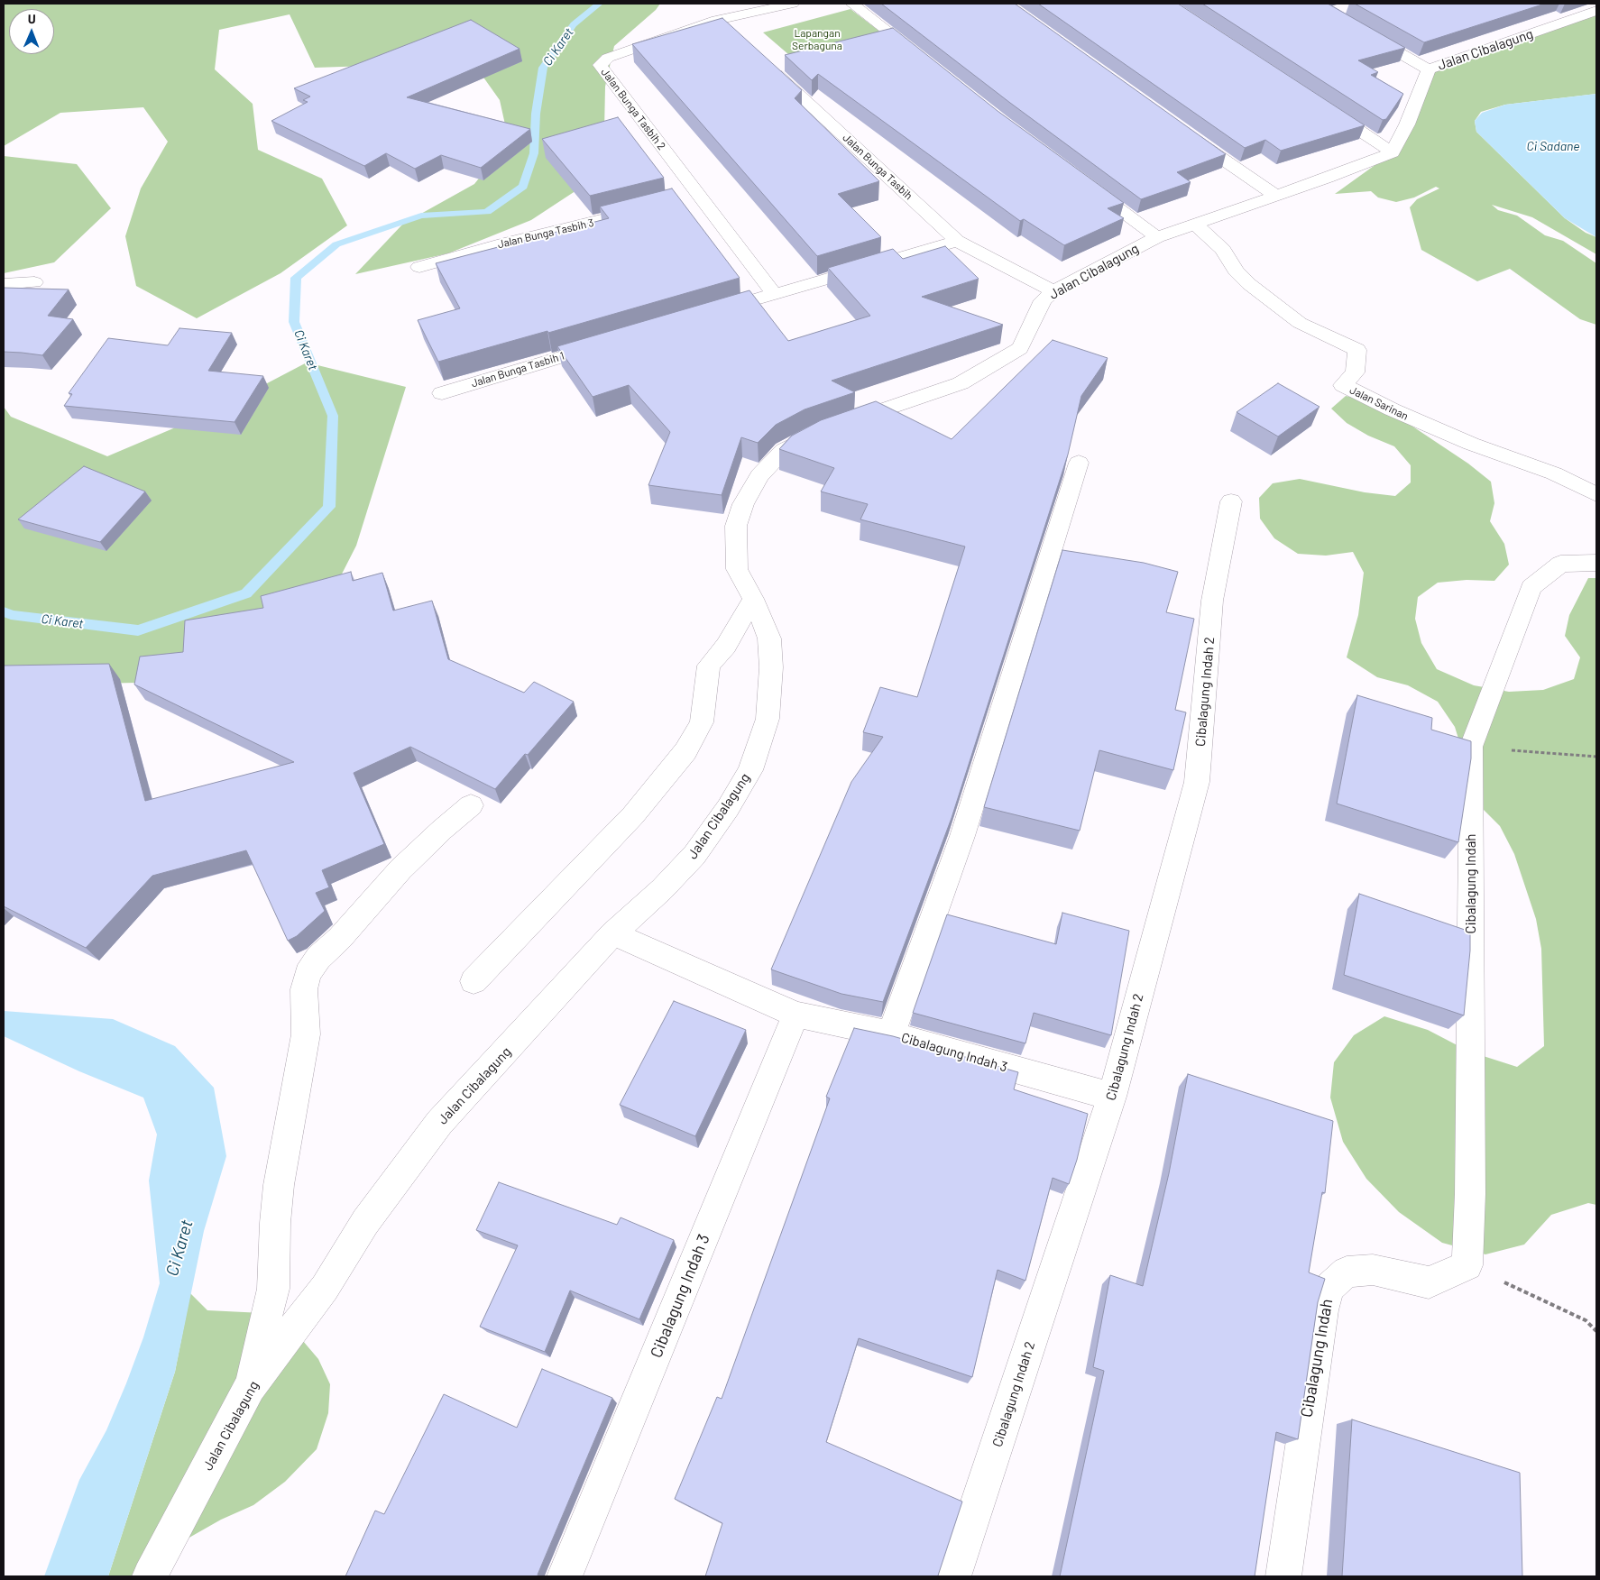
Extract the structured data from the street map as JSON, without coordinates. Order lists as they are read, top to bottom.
{
  "streets": {
    "street": [
      "Jalan Cibalagung",
      "Jalan Bunga Tasbih 2",
      "Jalan Bunga Tasbih",
      "Jalan Bunga Tasbih 3",
      "Jalan Bunga Tasbih 1",
      "Jalan Sarinan",
      "Cibalagung Indah 2",
      "Cibalagung Indah",
      "Cibalagung Indah 3"
    ]
  },
  "crossings": [
    ["Jalan Cibalagung", "Jalan Bunga Tasbih"],
    ["Jalan Cibalagung", "Jalan Sarinan"],
    ["Jalan Cibalagung", "Cibalagung Indah 3"],
    ["Cibalagung Indah 2", "Cibalagung Indah 3"]
  ],
  "water": ["Ci Karet", "Ci Sadane"],
  "parks": ["Lapangan Serbaguna"],
  "north": "top"
}
